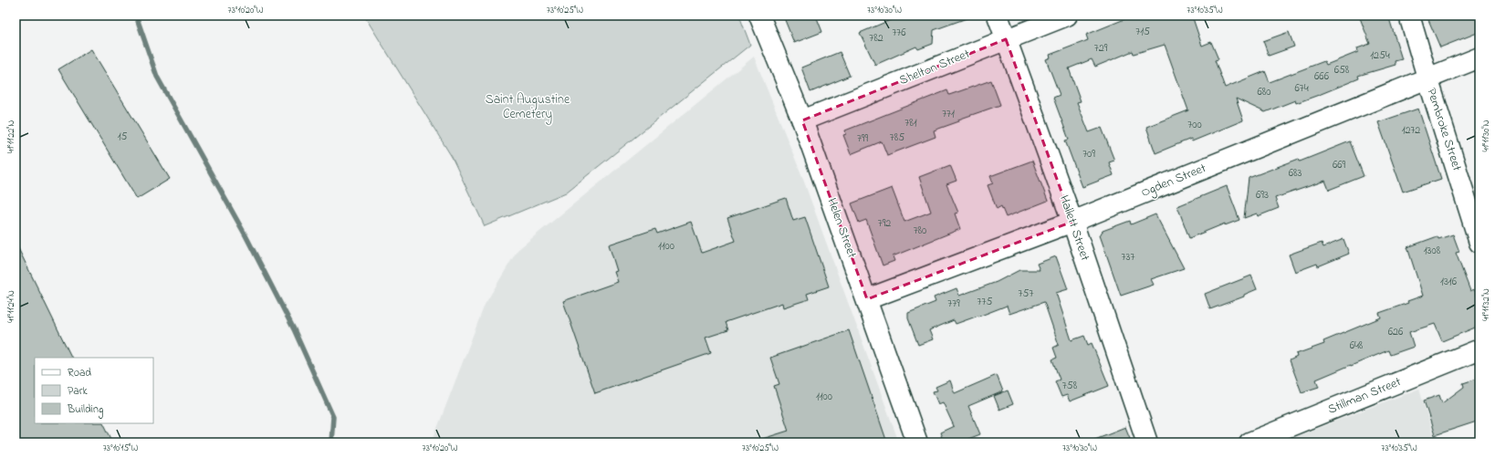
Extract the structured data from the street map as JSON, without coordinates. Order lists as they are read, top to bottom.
{
  "streets": {
    "street": [
      "Shelton Street",
      "Pembroke Street",
      "Ogden Street",
      "Helen Street",
      "Hallett Street",
      "Stillman Street"
    ]
  },
  "crossings": [
    ["Shelton Street", "Helen Street"],
    ["Shelton Street", "Hallett Street"],
    ["Pembroke Street", "Ogden Street"],
    ["Ogden Street", "Helen Street"],
    ["Ogden Street", "Hallett Street"]
  ],
  "parks": ["Saint Augustine Cemetery"],
  "house_numbers": [
    "715",
    "776",
    "782",
    "729",
    "1254",
    "658",
    "666",
    "674",
    "680",
    "771",
    "781",
    "700",
    "1272",
    "15",
    "785",
    "799",
    "709",
    "669",
    "683",
    "693",
    "792",
    "780",
    "1100",
    "1308",
    "737",
    "1316",
    "757",
    "775",
    "779",
    "626",
    "648",
    "758",
    "1100"
  ],
  "legend": ["Road", "Park", "Building"],
  "coordinates": [
    "73°10'20\"W",
    "73°10'25\"W",
    "73°10'30\"W",
    "73°10'35\"W",
    "41°11'30\"N",
    "41°11'22\"N",
    "41°11'32\"N",
    "41°11'24\"N",
    "73°10'15\"W"
  ]
}
